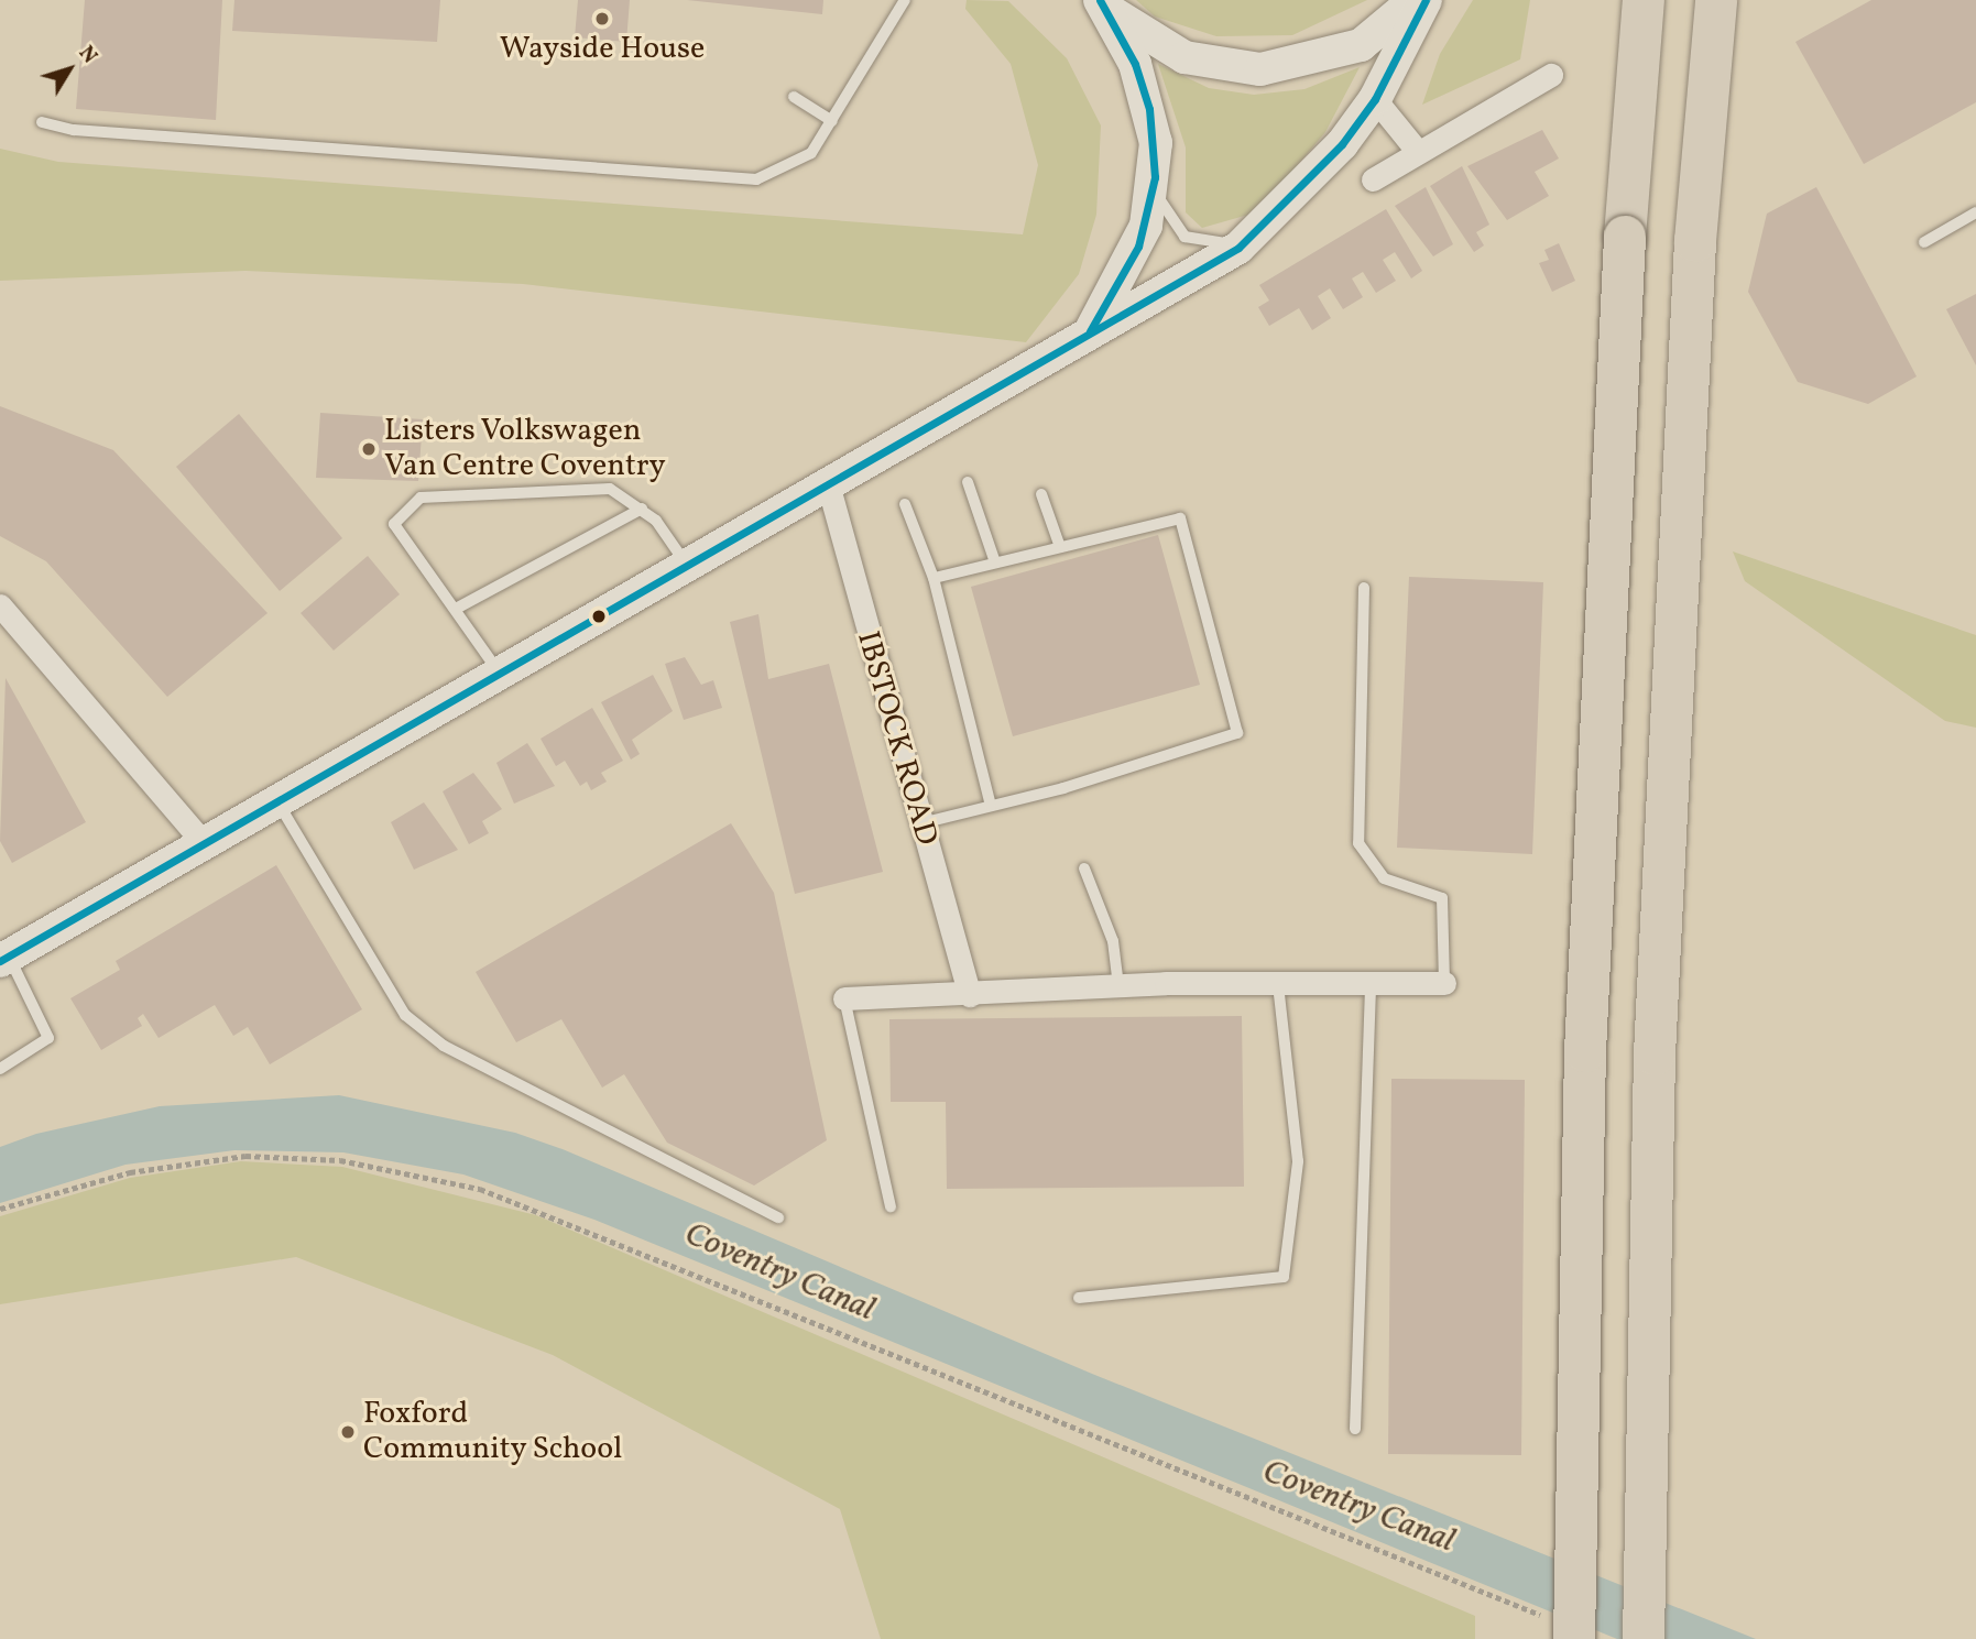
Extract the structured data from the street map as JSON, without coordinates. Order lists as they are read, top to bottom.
{
  "streets": {
    "street": ["IBSTOCK ROAD"]
  },
  "water": ["Coventry Canal"],
  "places": ["Wayside House", "Listers Volkswagen Van Centre Coventry", "Foxford Community School"],
  "north": "top right"
}
